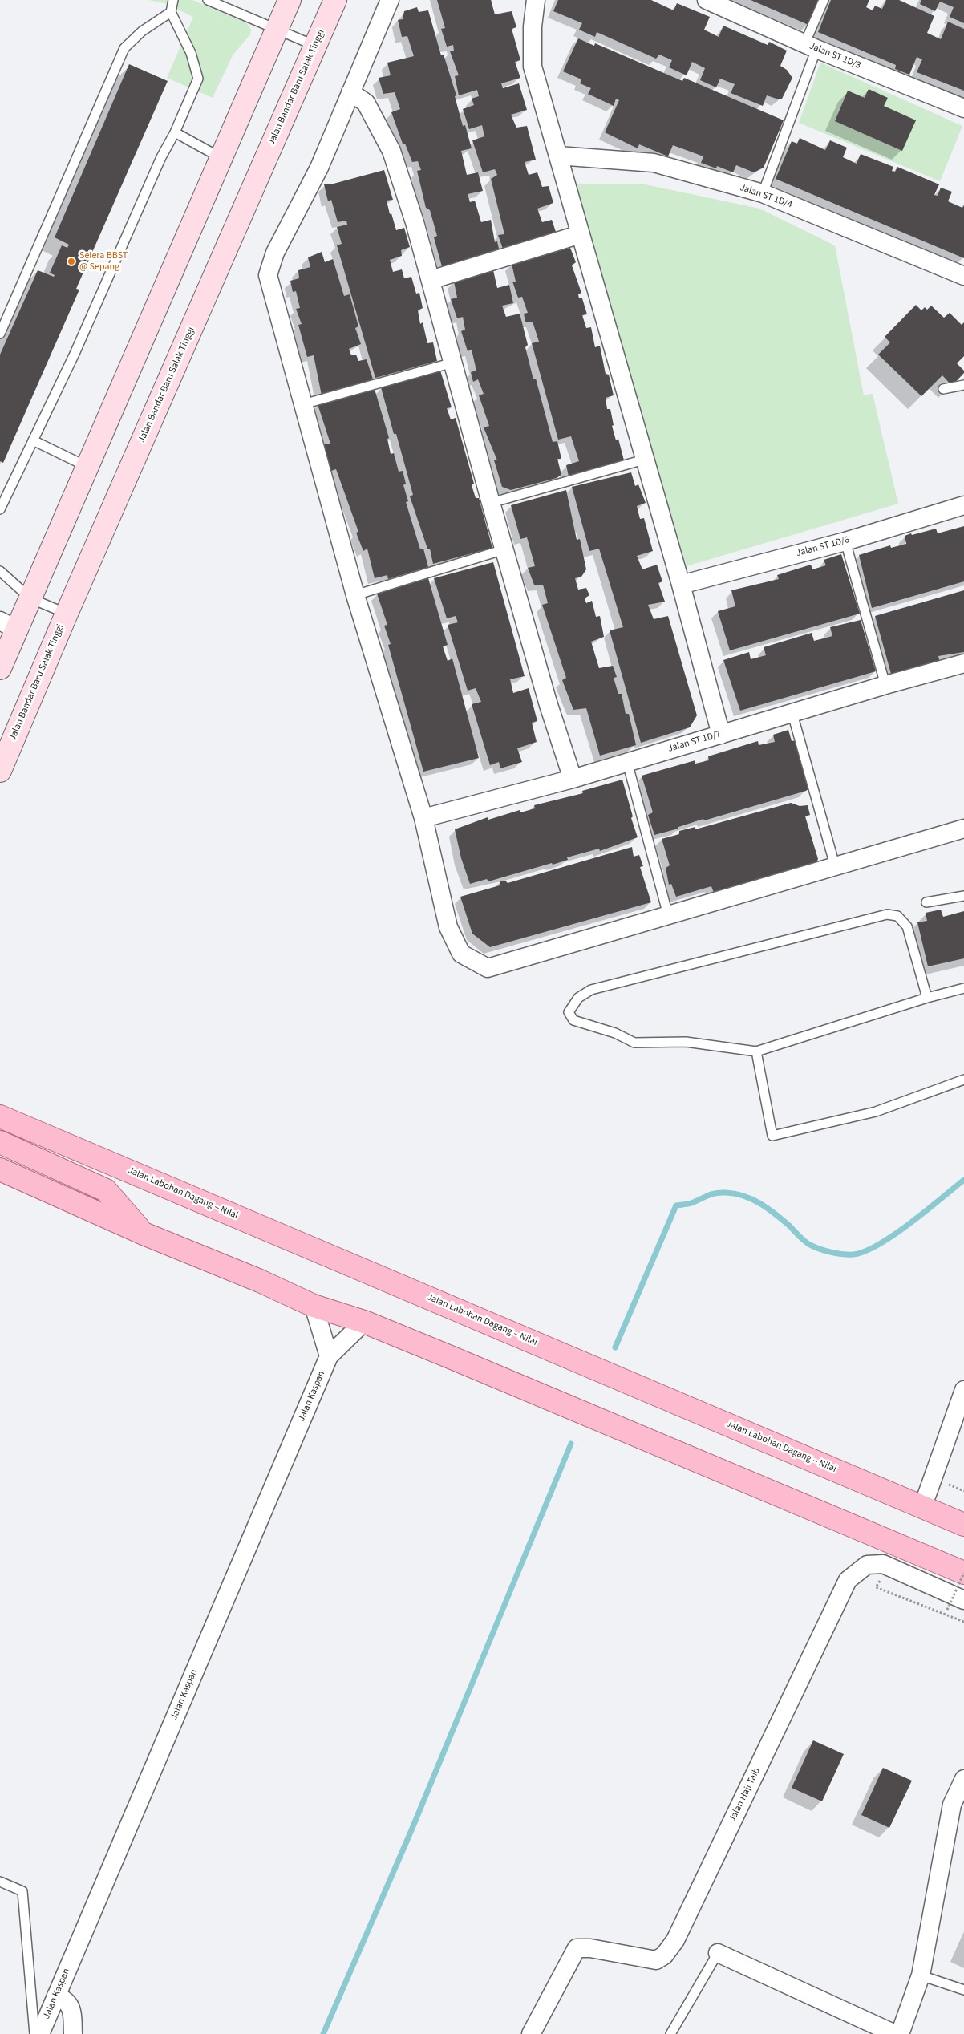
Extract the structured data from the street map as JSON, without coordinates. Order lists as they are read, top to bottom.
{
  "streets": {
    "main road": ["Jalan Bandar Baru Salak Tinggi", "Jalan Labohan Dagang ‒ Nilai"],
    "street": [
      "Jalan ST 1D/3",
      "Jalan ST 1D/4",
      "Jalan ST 1D/6",
      "Jalan ST 1D/7",
      "Jalan Kaspan",
      "Jalan Haji Taib"
    ]
  },
  "places": ["Selera BBST @ Sepang"]
}
